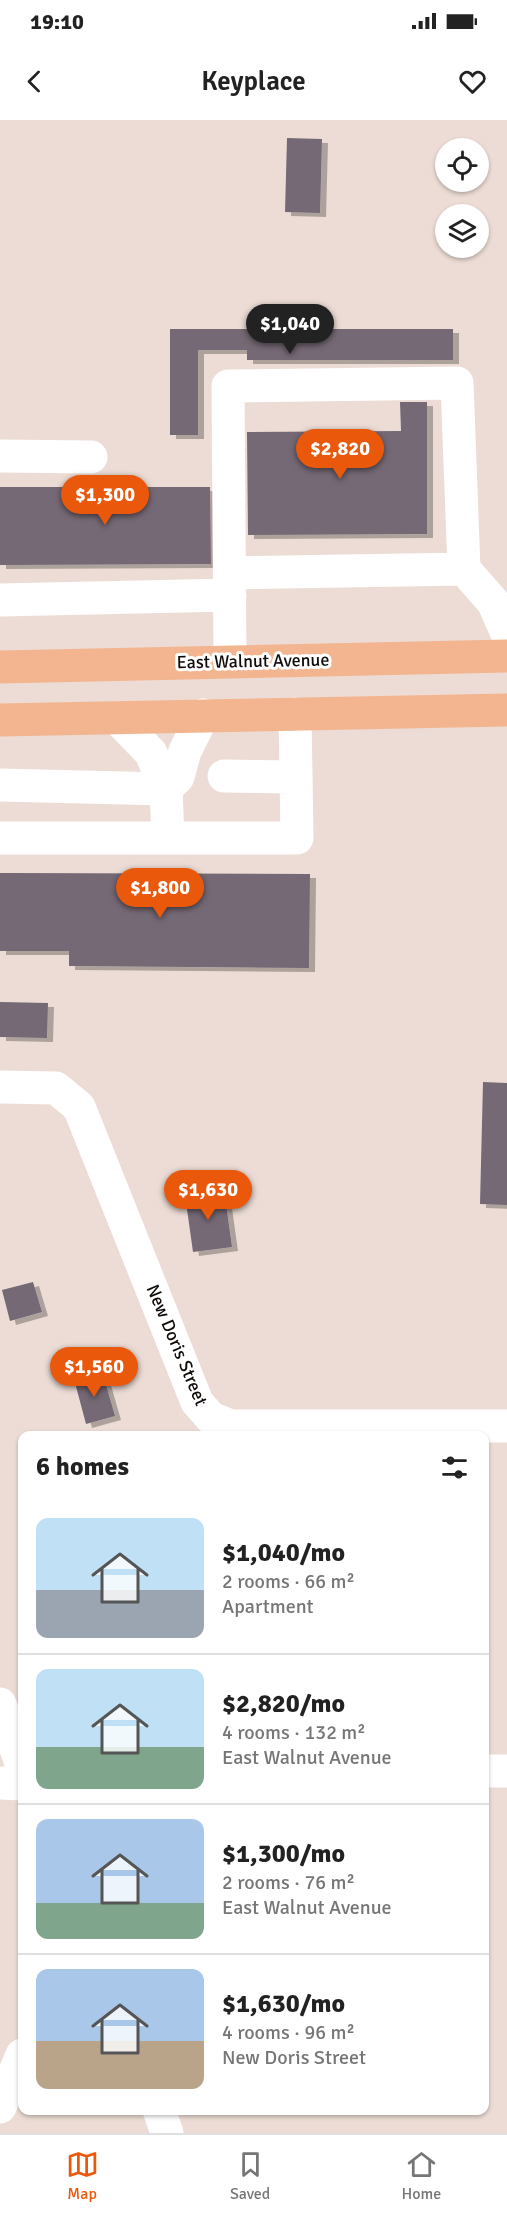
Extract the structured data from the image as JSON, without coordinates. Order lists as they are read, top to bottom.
{
  "streets": {
    "main road": ["East Walnut Avenue"],
    "street": ["New Doris Street"]
  },
  "page": {
    "status": "19:10",
    "header": "Keyplace",
    "price": [
      "$1,040",
      "$2,820",
      "$1,300",
      "$1,800",
      "$1,630",
      "$1,560"
    ],
    "heading": "6 homes",
    "list": [
      {
        "name": "$1,040/mo",
        "note": "2 rooms · 66 m² · Apartment"
      },
      {
        "name": "$2,820/mo",
        "note": "4 rooms · 132 m² · East Walnut Avenue"
      },
      {
        "name": "$1,300/mo",
        "note": "2 rooms · 76 m² · East Walnut Avenue"
      },
      {
        "name": "$1,630/mo",
        "note": "4 rooms · 96 m² · New Doris Street"
      }
    ],
    "tabs": ["Map", "Saved", "Home"]
  }
}
